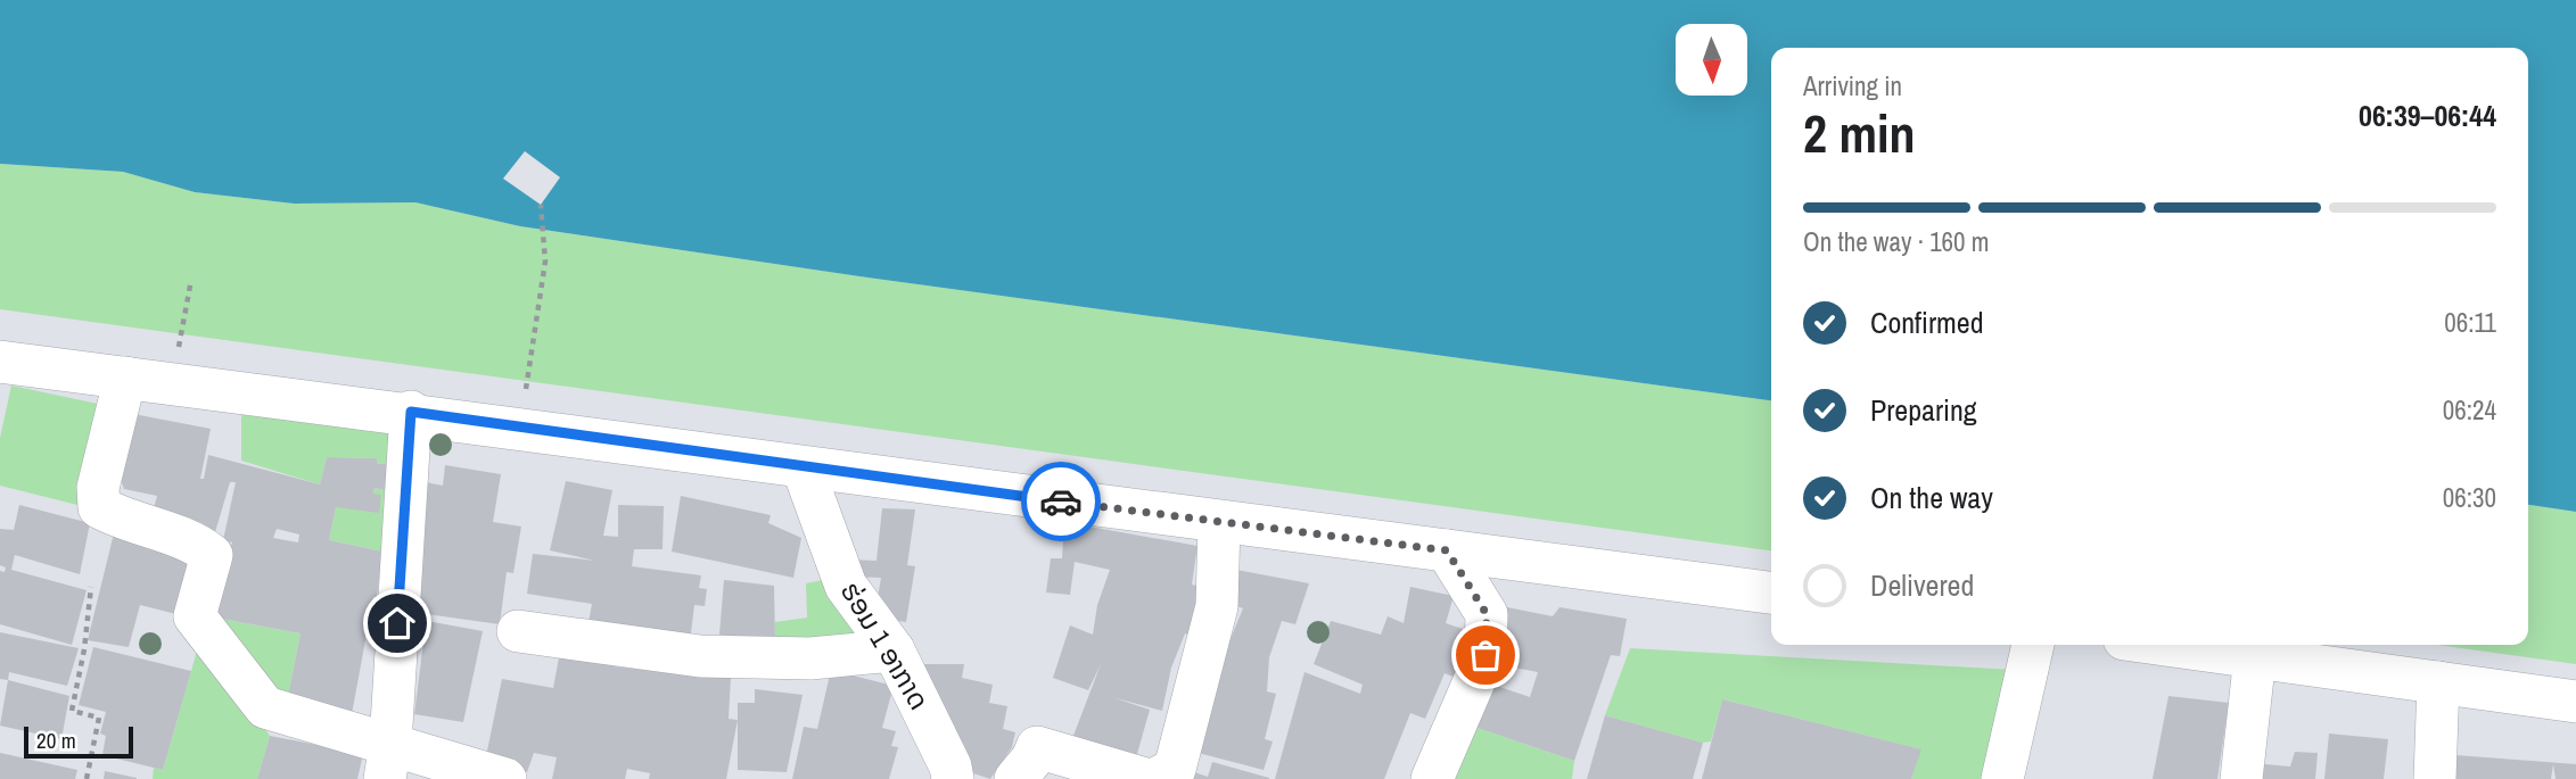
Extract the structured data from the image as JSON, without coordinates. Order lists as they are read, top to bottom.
{
  "streets": {
    "street": ["ຮ່ອມ 1 ອາກາດ"]
  },
  "scale_bar": "20 m",
  "north": "bottom",
  "page": {
    "heading": ["2 min", "Arriving in", "06:39–06:44"],
    "bar": "On the way · 160 m",
    "list": [
      ["Confirmed", "06:11"],
      ["Preparing", "06:24"],
      ["On the way", "06:30"],
      "Delivered"
    ],
    "scale": "20 m"
  }
}
